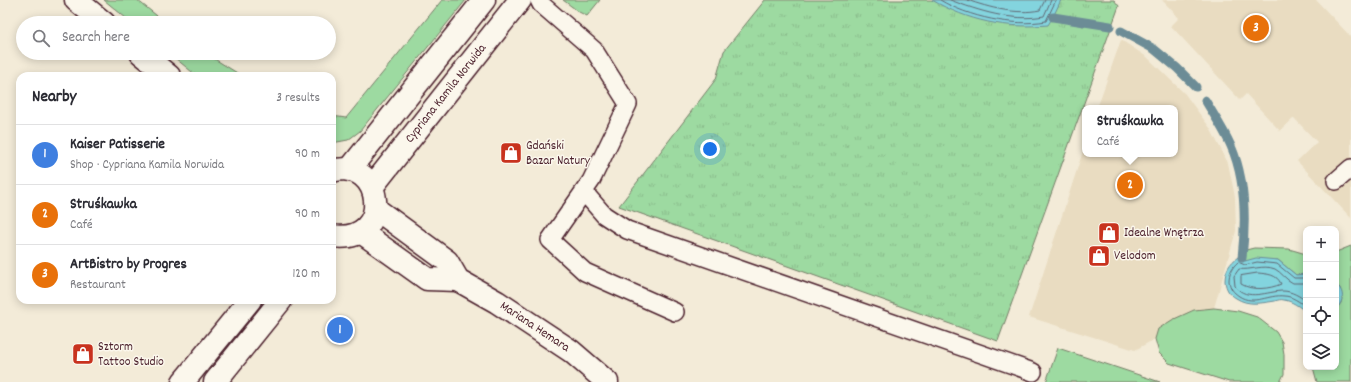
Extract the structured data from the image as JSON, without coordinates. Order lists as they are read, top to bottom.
{
  "streets": {
    "street": ["Cypriana Kamila Norwida", "Mariana Hemara"]
  },
  "places": {
    "shop": [
      "Gdański Bazar Natury",
      "Idealne Wnętrza",
      "Velodom",
      "Sztorm Tattoo Studio"
    ]
  },
  "page": {
    "pins": ["3", "2", "1"],
    "search": "Search here",
    "heading": ["Nearby", "3 results"],
    "popup": ["Struśkawka", "Café"],
    "list": [
      {
        "mark": "1",
        "name": "Kaiser Patisserie",
        "note": "Shop · Cypriana Kamila Norwida",
        "value": "90 m"
      },
      {
        "mark": "2",
        "name": "Struśkawka",
        "note": "Café",
        "value": "90 m"
      },
      {
        "mark": "3",
        "name": "ArtBistro by Progres",
        "note": "Restaurant",
        "value": "120 m"
      }
    ],
    "map_buttons": ["+", "−"]
  }
}
